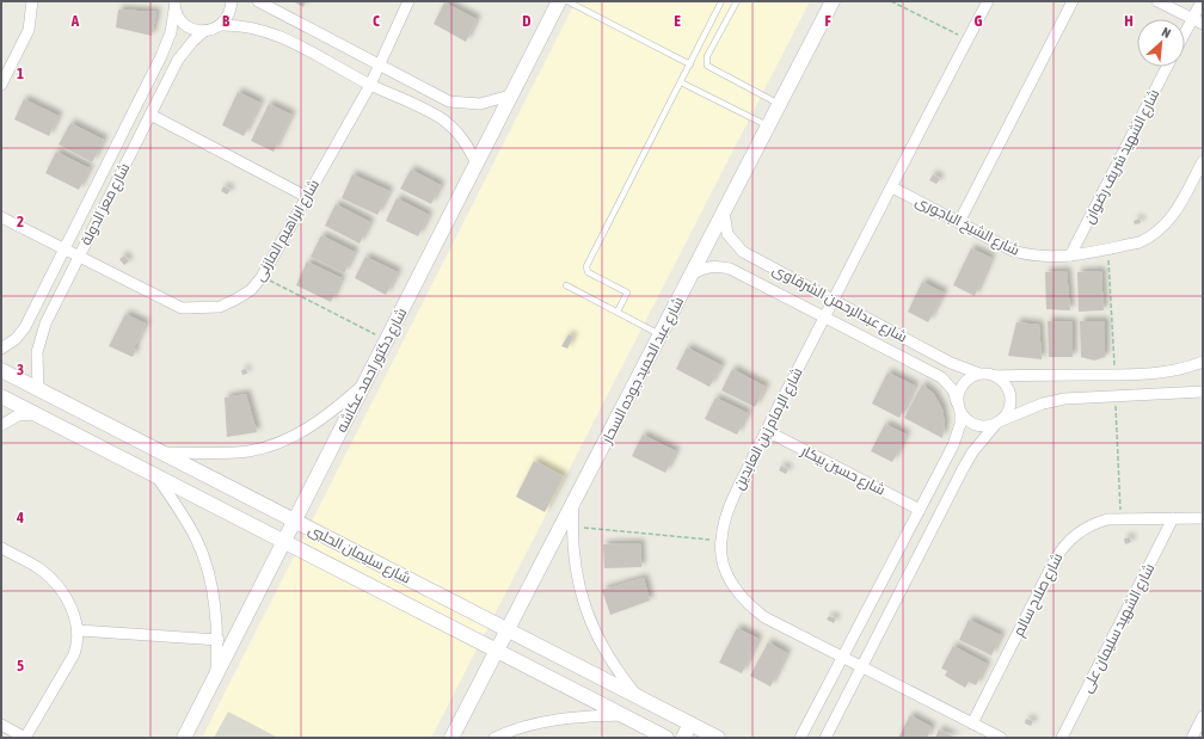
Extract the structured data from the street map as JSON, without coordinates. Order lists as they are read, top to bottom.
{
  "streets": {
    "street": [
      "شارع الشهيد شريف رضوان",
      "شارع معز الدولة",
      "شارع الشيخ الباجورى",
      "شارع ابراهيم المازنى",
      "شارع عبدالرحمن الشرقاوى",
      "شارع دكتور احمد عكاشه",
      "شارع عبد الحميد جوده السحار",
      "شارع الإمام زين العابدين",
      "شارع حسين بيكار",
      "شارع سليمان الحلبى",
      "شارع صلاح سالم",
      "شارع الشهيد سليمان على"
    ]
  },
  "crossings": [
    ["شارع الشهيد شريف رضوان", "شارع الشيخ الباجورى"],
    ["شارع معز الدولة", "شارع ابراهيم المازنى"],
    ["شارع معز الدولة", "شارع سليمان الحلبى"],
    ["شارع الشيخ الباجورى", "شارع الإمام زين العابدين"],
    ["شارع عبدالرحمن الشرقاوى", "شارع عبد الحميد جوده السحار"],
    ["شارع عبدالرحمن الشرقاوى", "شارع الإمام زين العابدين"],
    ["شارع دكتور احمد عكاشه", "شارع سليمان الحلبى"],
    ["شارع عبد الحميد جوده السحار", "شارع سليمان الحلبى"],
    ["شارع الإمام زين العابدين", "شارع حسين بيكار"],
    ["شارع الإمام زين العابدين", "شارع صلاح سالم"],
    ["شارع صلاح سالم", "شارع الشهيد سليمان على"]
  ],
  "north": "top right",
  "grid": {
    "columns": [
      "A",
      "B",
      "C",
      "D",
      "E",
      "F",
      "G",
      "H"
    ],
    "rows": [
      "1",
      "2",
      "3",
      "4",
      "5"
    ]
  }
}
